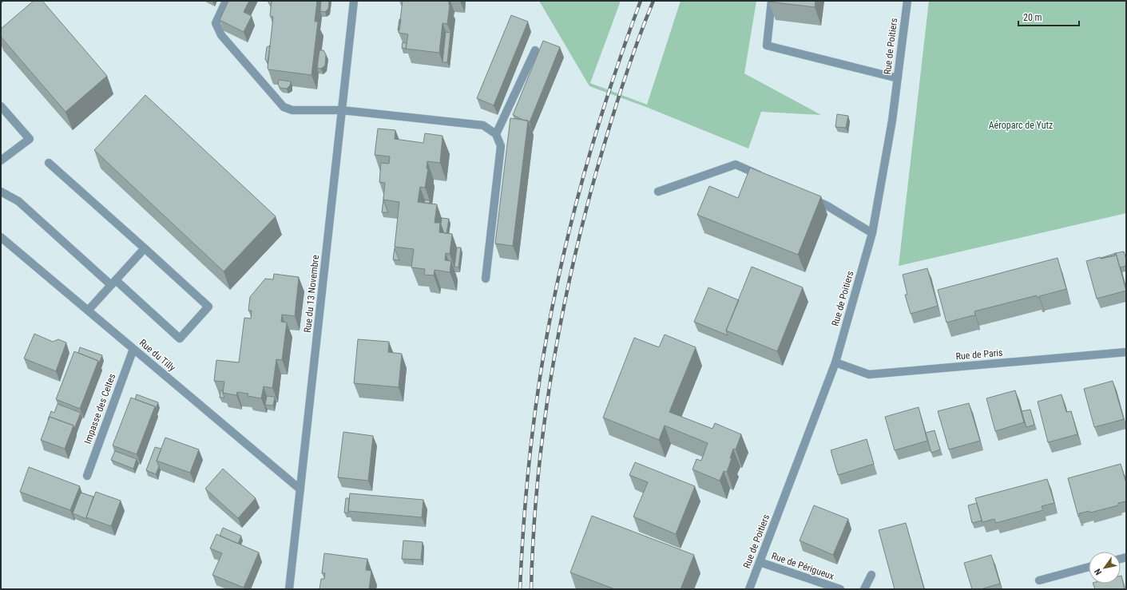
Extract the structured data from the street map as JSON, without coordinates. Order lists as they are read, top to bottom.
{
  "streets": {
    "street": [
      "Rue de Poitiers",
      "Rue du 13 Novembre",
      "Rue de Paris",
      "Rue du Tilly",
      "Impasse des Celtes",
      "Rue de Périgueux"
    ]
  },
  "crossings": [
    ["Rue de Poitiers", "Rue de Paris"],
    ["Rue de Poitiers", "Rue de Périgueux"],
    ["Rue du 13 Novembre", "Rue du Tilly"],
    ["Rue du Tilly", "Impasse des Celtes"]
  ],
  "parks": ["Aéroparc de Yutz"],
  "scale_bar": "20 m",
  "north": "bottom left"
}
